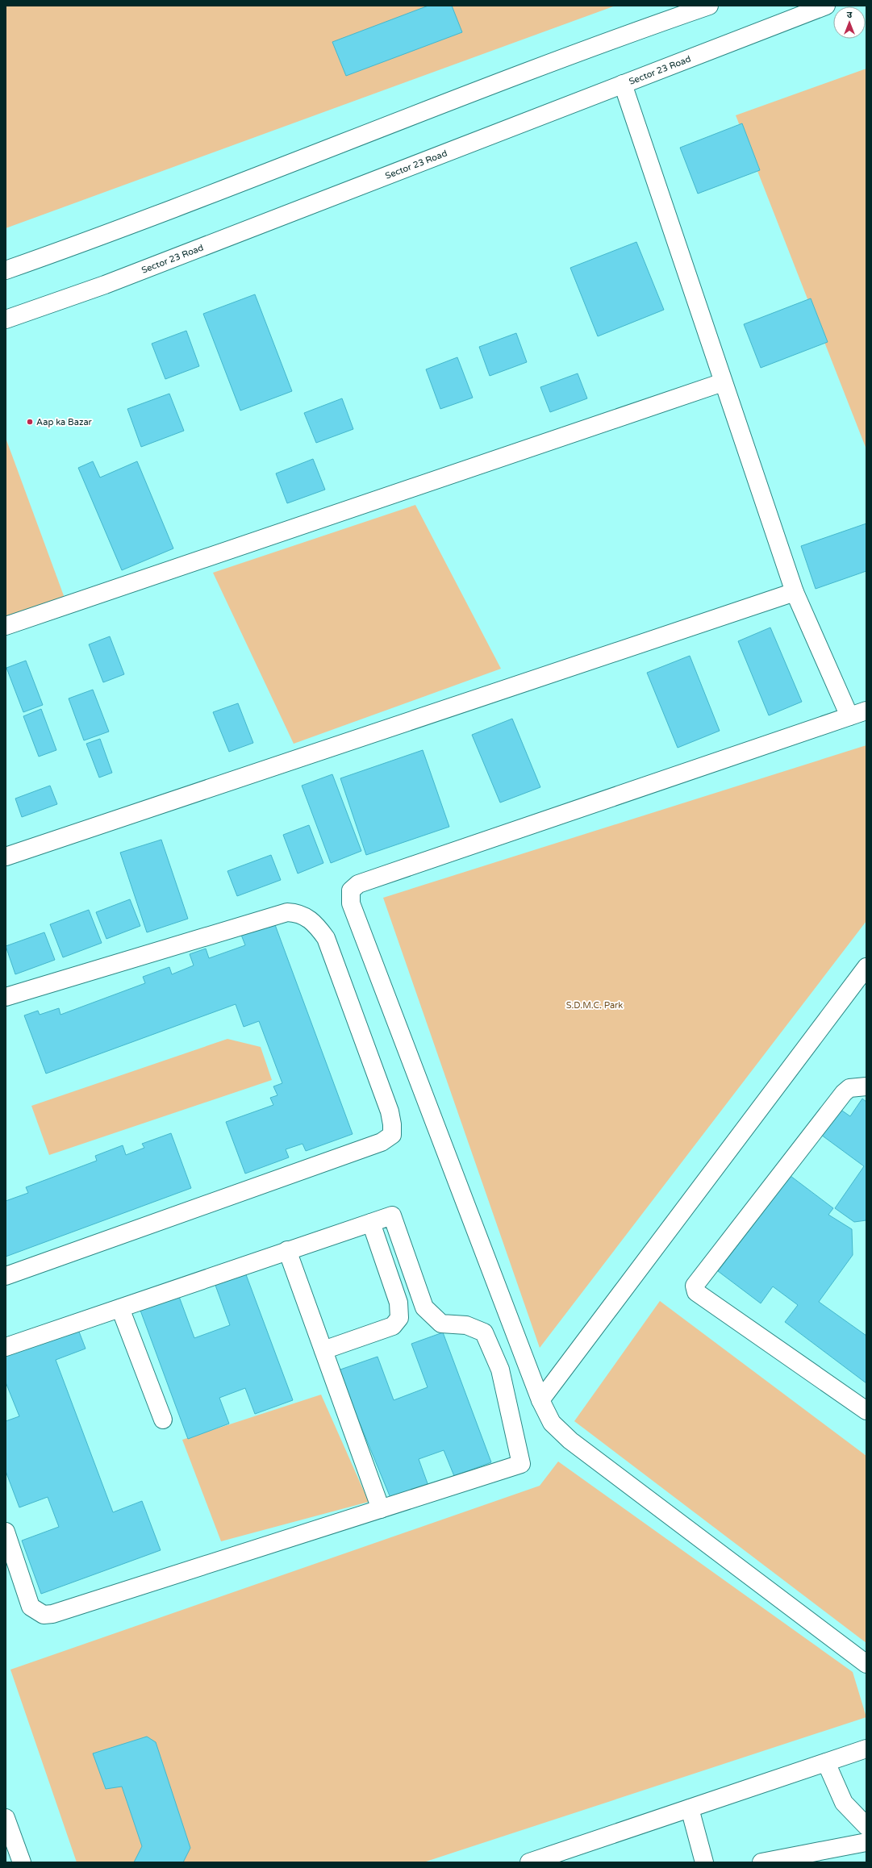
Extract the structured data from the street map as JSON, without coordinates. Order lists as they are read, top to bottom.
{
  "streets": {
    "street": ["Sector 23 Road"]
  },
  "parks": ["S.D.M.C. Park"],
  "places": ["Aap ka Bazar"],
  "north": "top"
}
